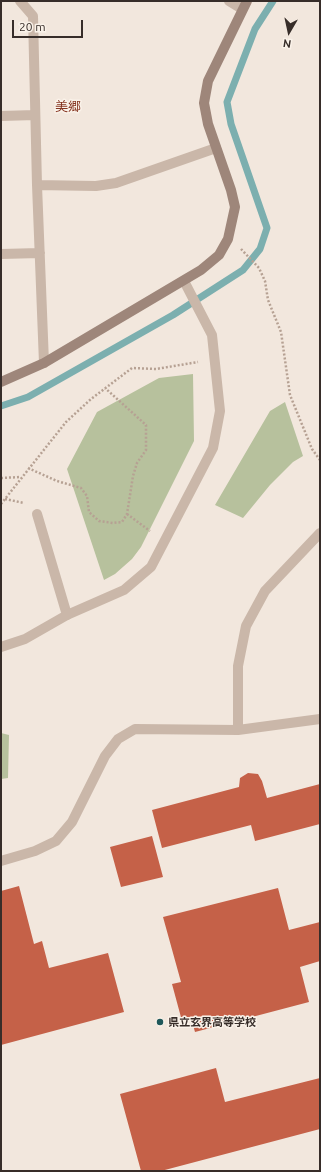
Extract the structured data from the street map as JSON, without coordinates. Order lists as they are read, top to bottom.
{
  "districts": ["美郷"],
  "places": ["県立玄界高等学校"],
  "scale_bar": "20 m",
  "north": "bottom"
}
